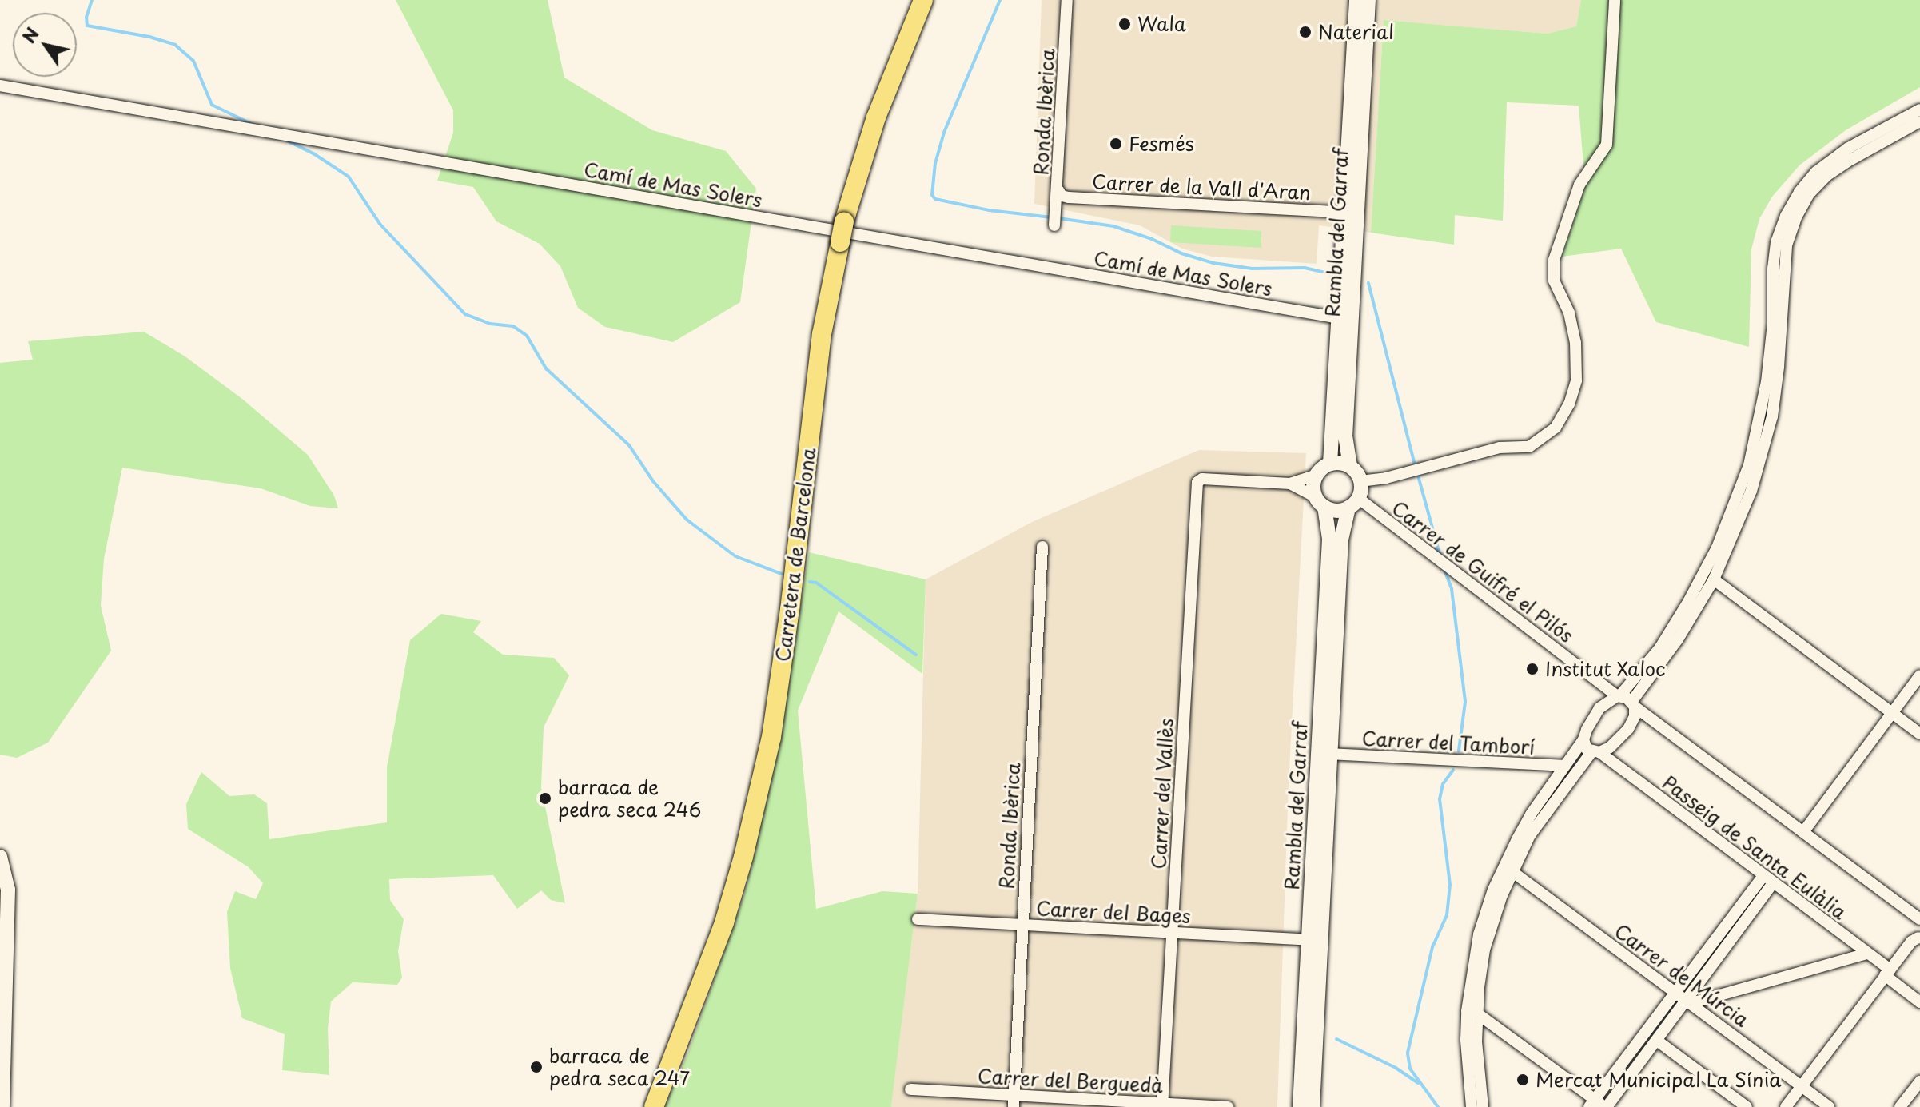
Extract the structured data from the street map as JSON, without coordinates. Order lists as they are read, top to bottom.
{
  "streets": {
    "highway": ["Carretera de Barcelona"],
    "street": [
      "Ronda Ibèrica",
      "Camí de Mas Solers",
      "Carrer de la Vall d'Aran",
      "Rambla del Garraf",
      "Carrer de Guifré el Pilós",
      "Carrer del Tamborí",
      "Carrer del Vallès",
      "Passeig de Santa Eulàlia",
      "Carrer del Bages",
      "Carrer de Múrcia",
      "Carrer del Berguedà"
    ]
  },
  "crossings": [
    ["Ronda Ibèrica", "Carrer de la Vall d'Aran"],
    ["Ronda Ibèrica", "Carrer del Bages"],
    ["Ronda Ibèrica", "Carrer del Berguedà"],
    ["Camí de Mas Solers", "Rambla del Garraf"],
    ["Carrer de la Vall d'Aran", "Rambla del Garraf"],
    ["Rambla del Garraf", "Carrer de Guifré el Pilós"],
    ["Rambla del Garraf", "Carrer del Tamborí"],
    ["Rambla del Garraf", "Carrer del Bages"],
    ["Carrer del Vallès", "Carrer del Bages"],
    ["Carrer del Vallès", "Carrer del Berguedà"]
  ],
  "places": [
    "Wala",
    "Naterial",
    "Fesmés",
    "Institut Xaloc",
    "barraca de pedra seca 246",
    "barraca de pedra seca 247",
    "Mercat Municipal La Sínia"
  ],
  "north": "top left"
}
